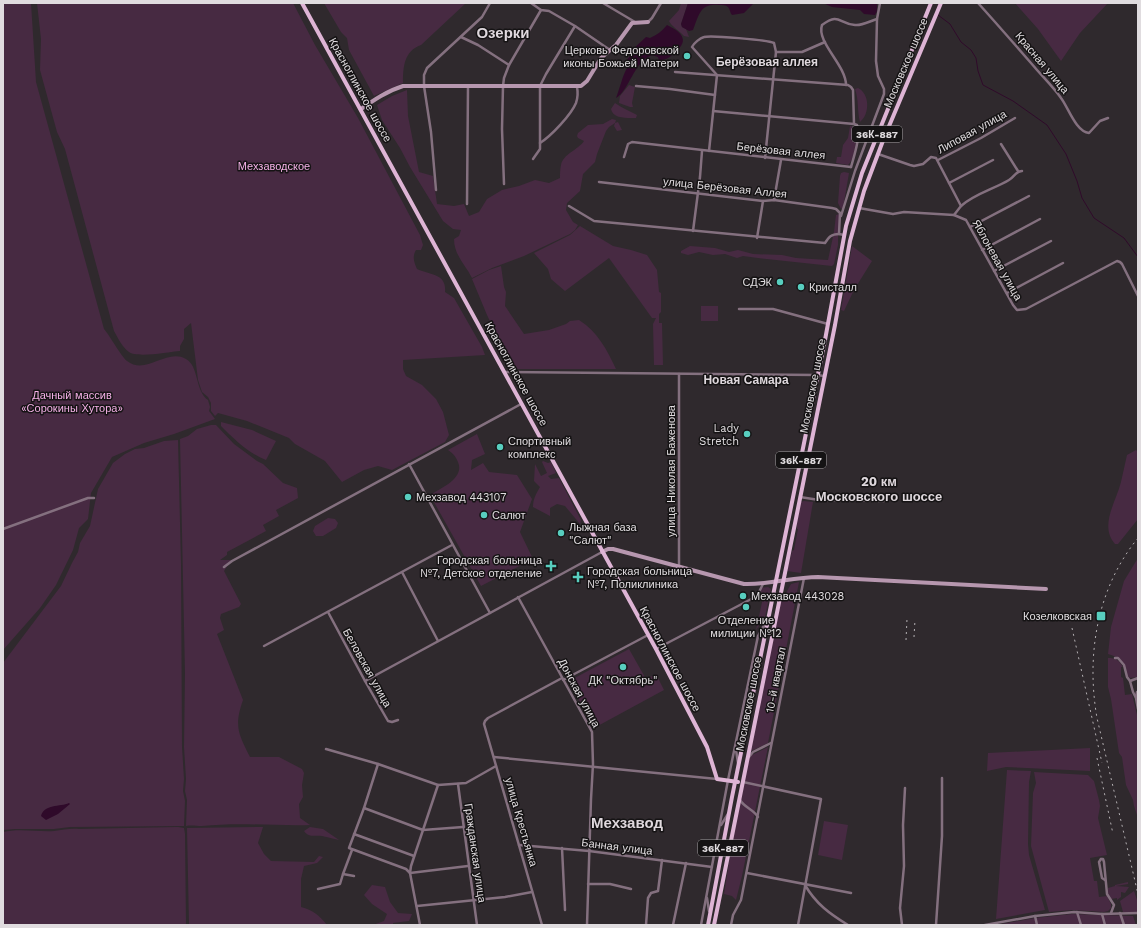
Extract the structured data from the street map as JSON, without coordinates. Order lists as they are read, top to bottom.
{
  "streets": {
    "main road": ["Московское шоссе", "Красноглинское шоссе", "36К-887"],
    "street": [
      "Красная улица",
      "Липовая улица",
      "Берёзовая аллея",
      "улица Берёзовая Аллея",
      "Яблоневая улица",
      "улица Николая Баженова",
      "Беловская улица",
      "10-й квартал",
      "Донская улица",
      "улица Крестьянка",
      "Банная улица",
      "Гражданская улица"
    ]
  },
  "crossings": [
    ["Московское шоссе", "Липовая улица"],
    ["Донская улица", "улица Крестьянка"],
    ["Донская улица", "Банная улица"],
    ["улица Крестьянка", "Банная улица"]
  ],
  "districts": [
    "Озерки",
    "Берёзовая аллея",
    "Новая Самара",
    "20 км Московского шоссе",
    "Мехзавод"
  ],
  "parks": ["Мехзаводское", "Дачный массив «Сорокины Хутора»"],
  "places": {
    "other": [
      "Церковь Федоровской иконы Божьей Матери",
      "СДЭК",
      "Кристалл",
      "Lady Stretch",
      "Спортивный комплекс",
      "Мехзавод 443107",
      "Салют",
      "Лыжная база \"Салют\"",
      "Мехзавод 443028",
      "Отделение милиции №12",
      "ДК \"Октябрь\""
    ],
    "health": ["Городская больница №7, Детское отделение", "Городская больница №7, Поликлиника"],
    "transit": ["Козелковская"]
  }
}
